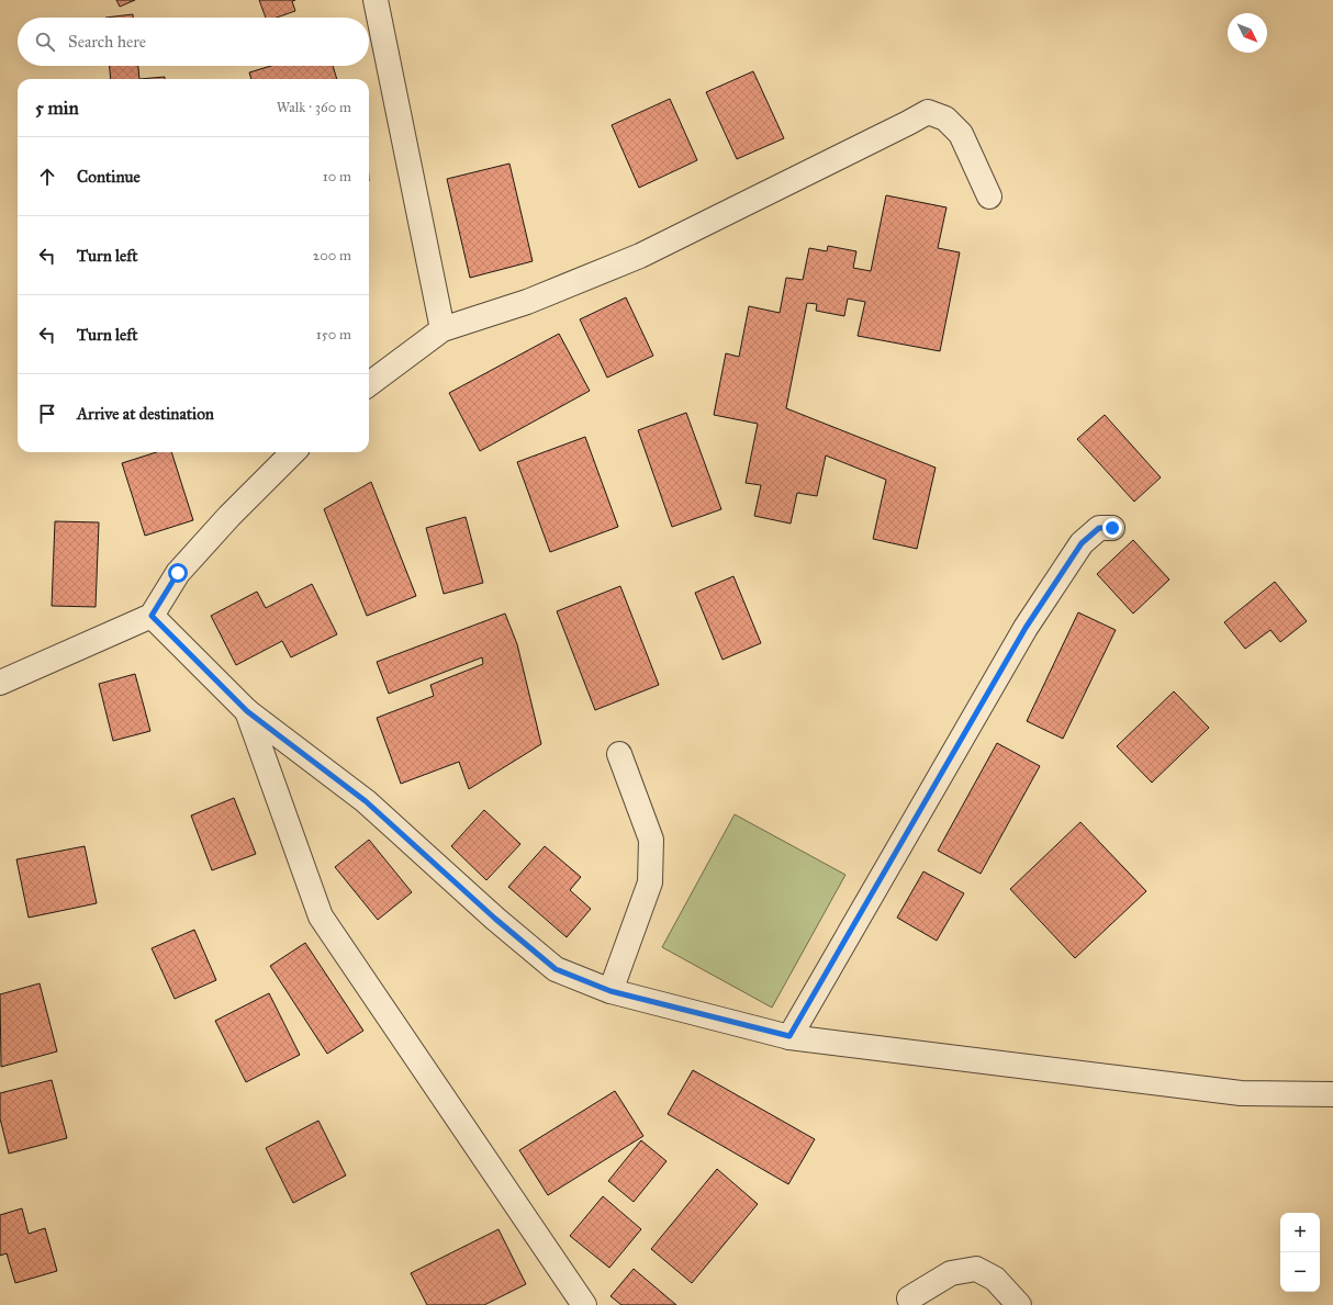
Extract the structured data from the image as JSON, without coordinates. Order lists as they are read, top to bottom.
{
  "north": "bottom right",
  "page": {
    "search": "Search here",
    "heading": ["5 min", "Walk · 360 m"],
    "list": [
      ["Continue", "10 m"],
      ["Turn left", "200 m"],
      ["Turn left", "150 m"],
      "Arrive at destination"
    ],
    "map_buttons": ["+", "−"]
  }
}
